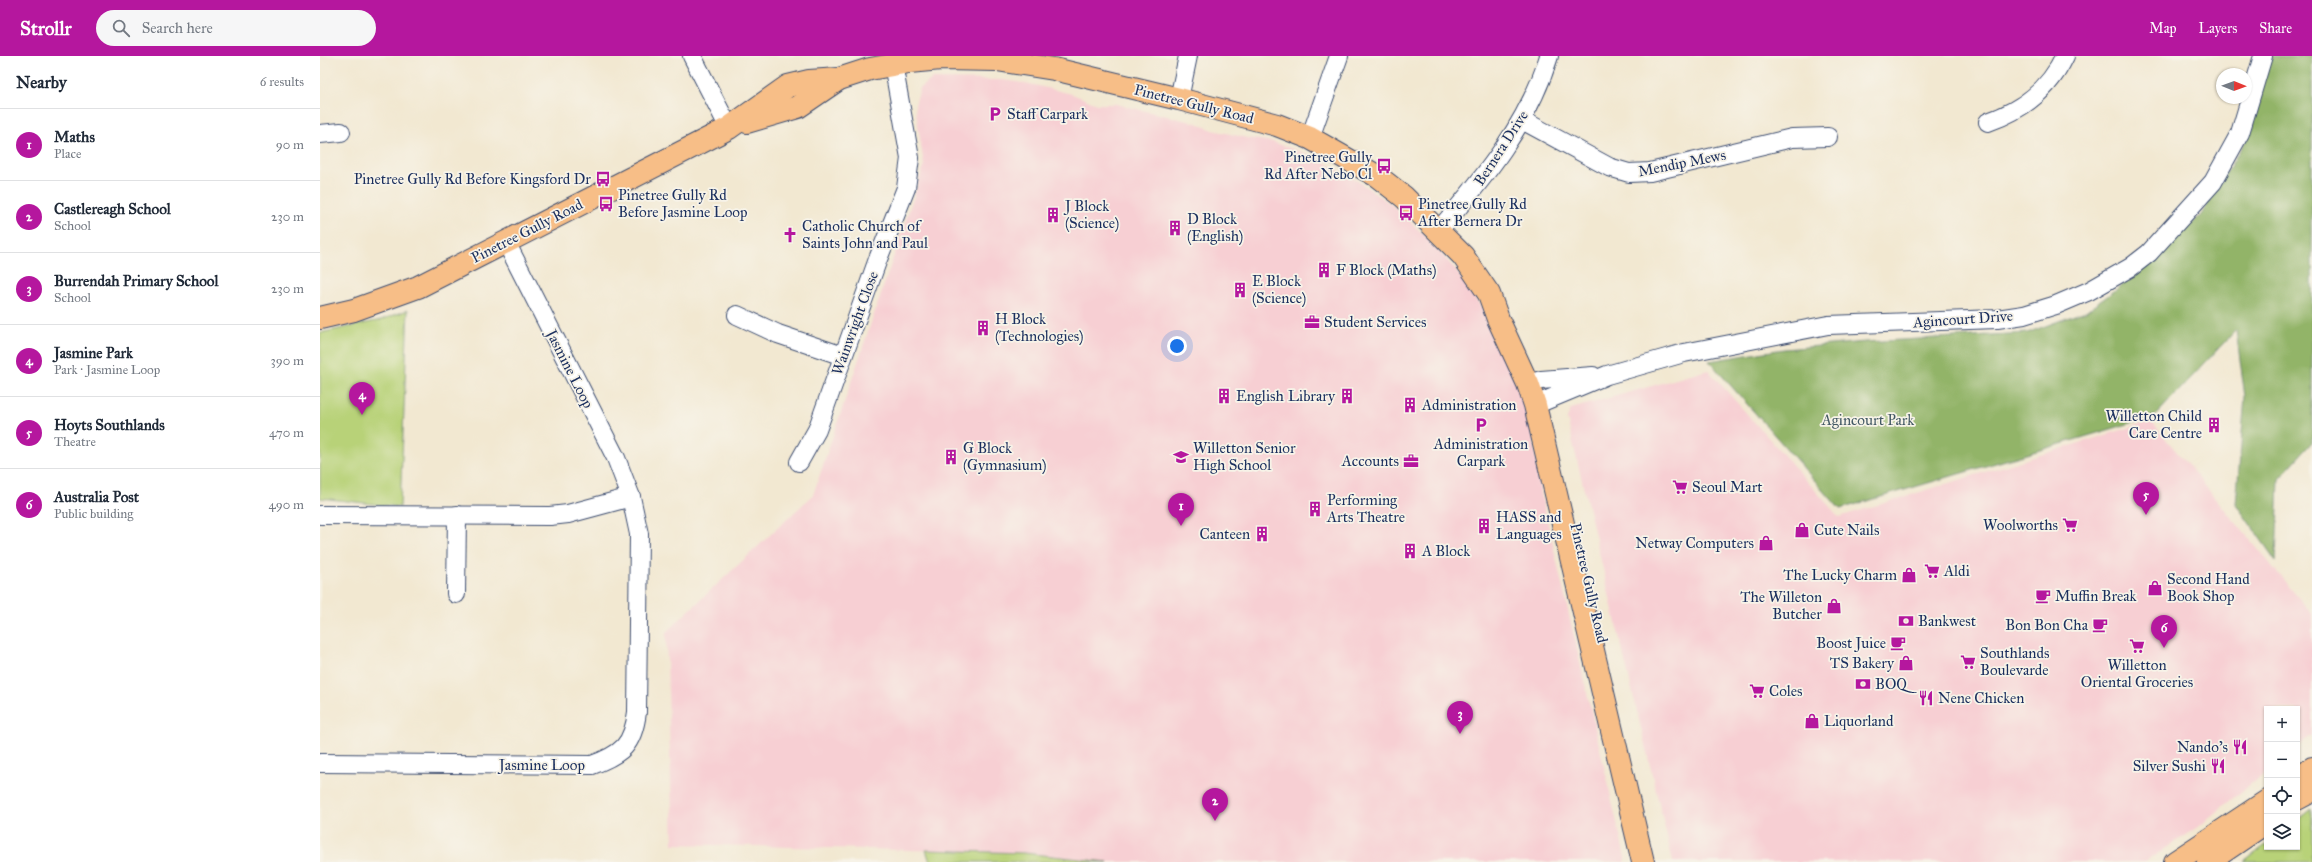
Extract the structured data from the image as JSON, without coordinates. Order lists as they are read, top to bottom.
{
  "streets": {
    "main road": ["Pinetree Gully Road"],
    "street": [
      "Bernera Drive",
      "Mendip Mews",
      "Agincourt Drive",
      "Wainwright Close",
      "Jasmine Loop"
    ]
  },
  "crossings": [
    ["Pinetree Gully Road", "Bernera Drive"],
    ["Pinetree Gully Road", "Agincourt Drive"],
    ["Pinetree Gully Road", "Wainwright Close"],
    ["Pinetree Gully Road", "Jasmine Loop"],
    ["Bernera Drive", "Mendip Mews"]
  ],
  "parks": ["Agincourt Park"],
  "places": {
    "parking": ["Staff Carpark", "Administration Carpark"],
    "bus stop": [
      "Pinetree Gully Rd After Nebo Cl",
      "Pinetree Gully Rd Before Kingsford Dr",
      "Pinetree Gully Rd Before Jasmine Loop",
      "Pinetree Gully Rd After Bernera Dr"
    ],
    "building": [
      "J Block (Science)",
      "D Block (English)",
      "F Block (Maths)",
      "E Block (Science)",
      "H Block (Technologies)",
      "English",
      "Library",
      "Administration",
      "Willetton Child Care Centre",
      "G Block (Gymnasium)",
      "Performing Arts Theatre",
      "HASS and Languages",
      "Canteen",
      "A Block"
    ],
    "church": ["Catholic Church of Saints John and Paul"],
    "office": ["Student Services", "Accounts"],
    "school or university": ["Willetton Senior High School"],
    "supermarket": [
      "Seoul Mart",
      "Woolworths",
      "Aldi",
      "Willetton Oriental Groceries",
      "Southlands Boulevarde",
      "Coles"
    ],
    "shop": [
      "Cute Nails",
      "Netway Computers",
      "The Lucky Charm",
      "Second Hand Book Shop",
      "The Willeton Butcher",
      "TS Bakery",
      "Liquorland"
    ],
    "cafe": ["Muffin Break", "Bon Bon Cha", "Boost Juice"],
    "bank": ["Bankwest", "BOQ"],
    "restaurant": ["Nene Chicken", "Nando's", "Silver Sushi"]
  },
  "north": "right",
  "page": {
    "header": "Strollr",
    "search": "Search here",
    "nav": ["Map", "Layers", "Share"],
    "heading": ["Nearby", "6 results"],
    "list": [
      {
        "mark": "1",
        "name": "Maths",
        "note": "Place",
        "value": "90 m"
      },
      {
        "mark": "2",
        "name": "Castlereagh School",
        "note": "School",
        "value": "230 m"
      },
      {
        "mark": "3",
        "name": "Burrendah Primary School",
        "note": "School",
        "value": "230 m"
      },
      {
        "mark": "4",
        "name": "Jasmine Park",
        "note": "Park · Jasmine Loop",
        "value": "390 m"
      },
      {
        "mark": "5",
        "name": "Hoyts Southlands",
        "note": "Theatre",
        "value": "470 m"
      },
      {
        "mark": "6",
        "name": "Australia Post",
        "note": "Public building",
        "value": "490 m"
      }
    ],
    "pins": [
      "4",
      "5",
      "1",
      "6",
      "3",
      "2"
    ],
    "map_buttons": ["+", "−"]
  }
}
